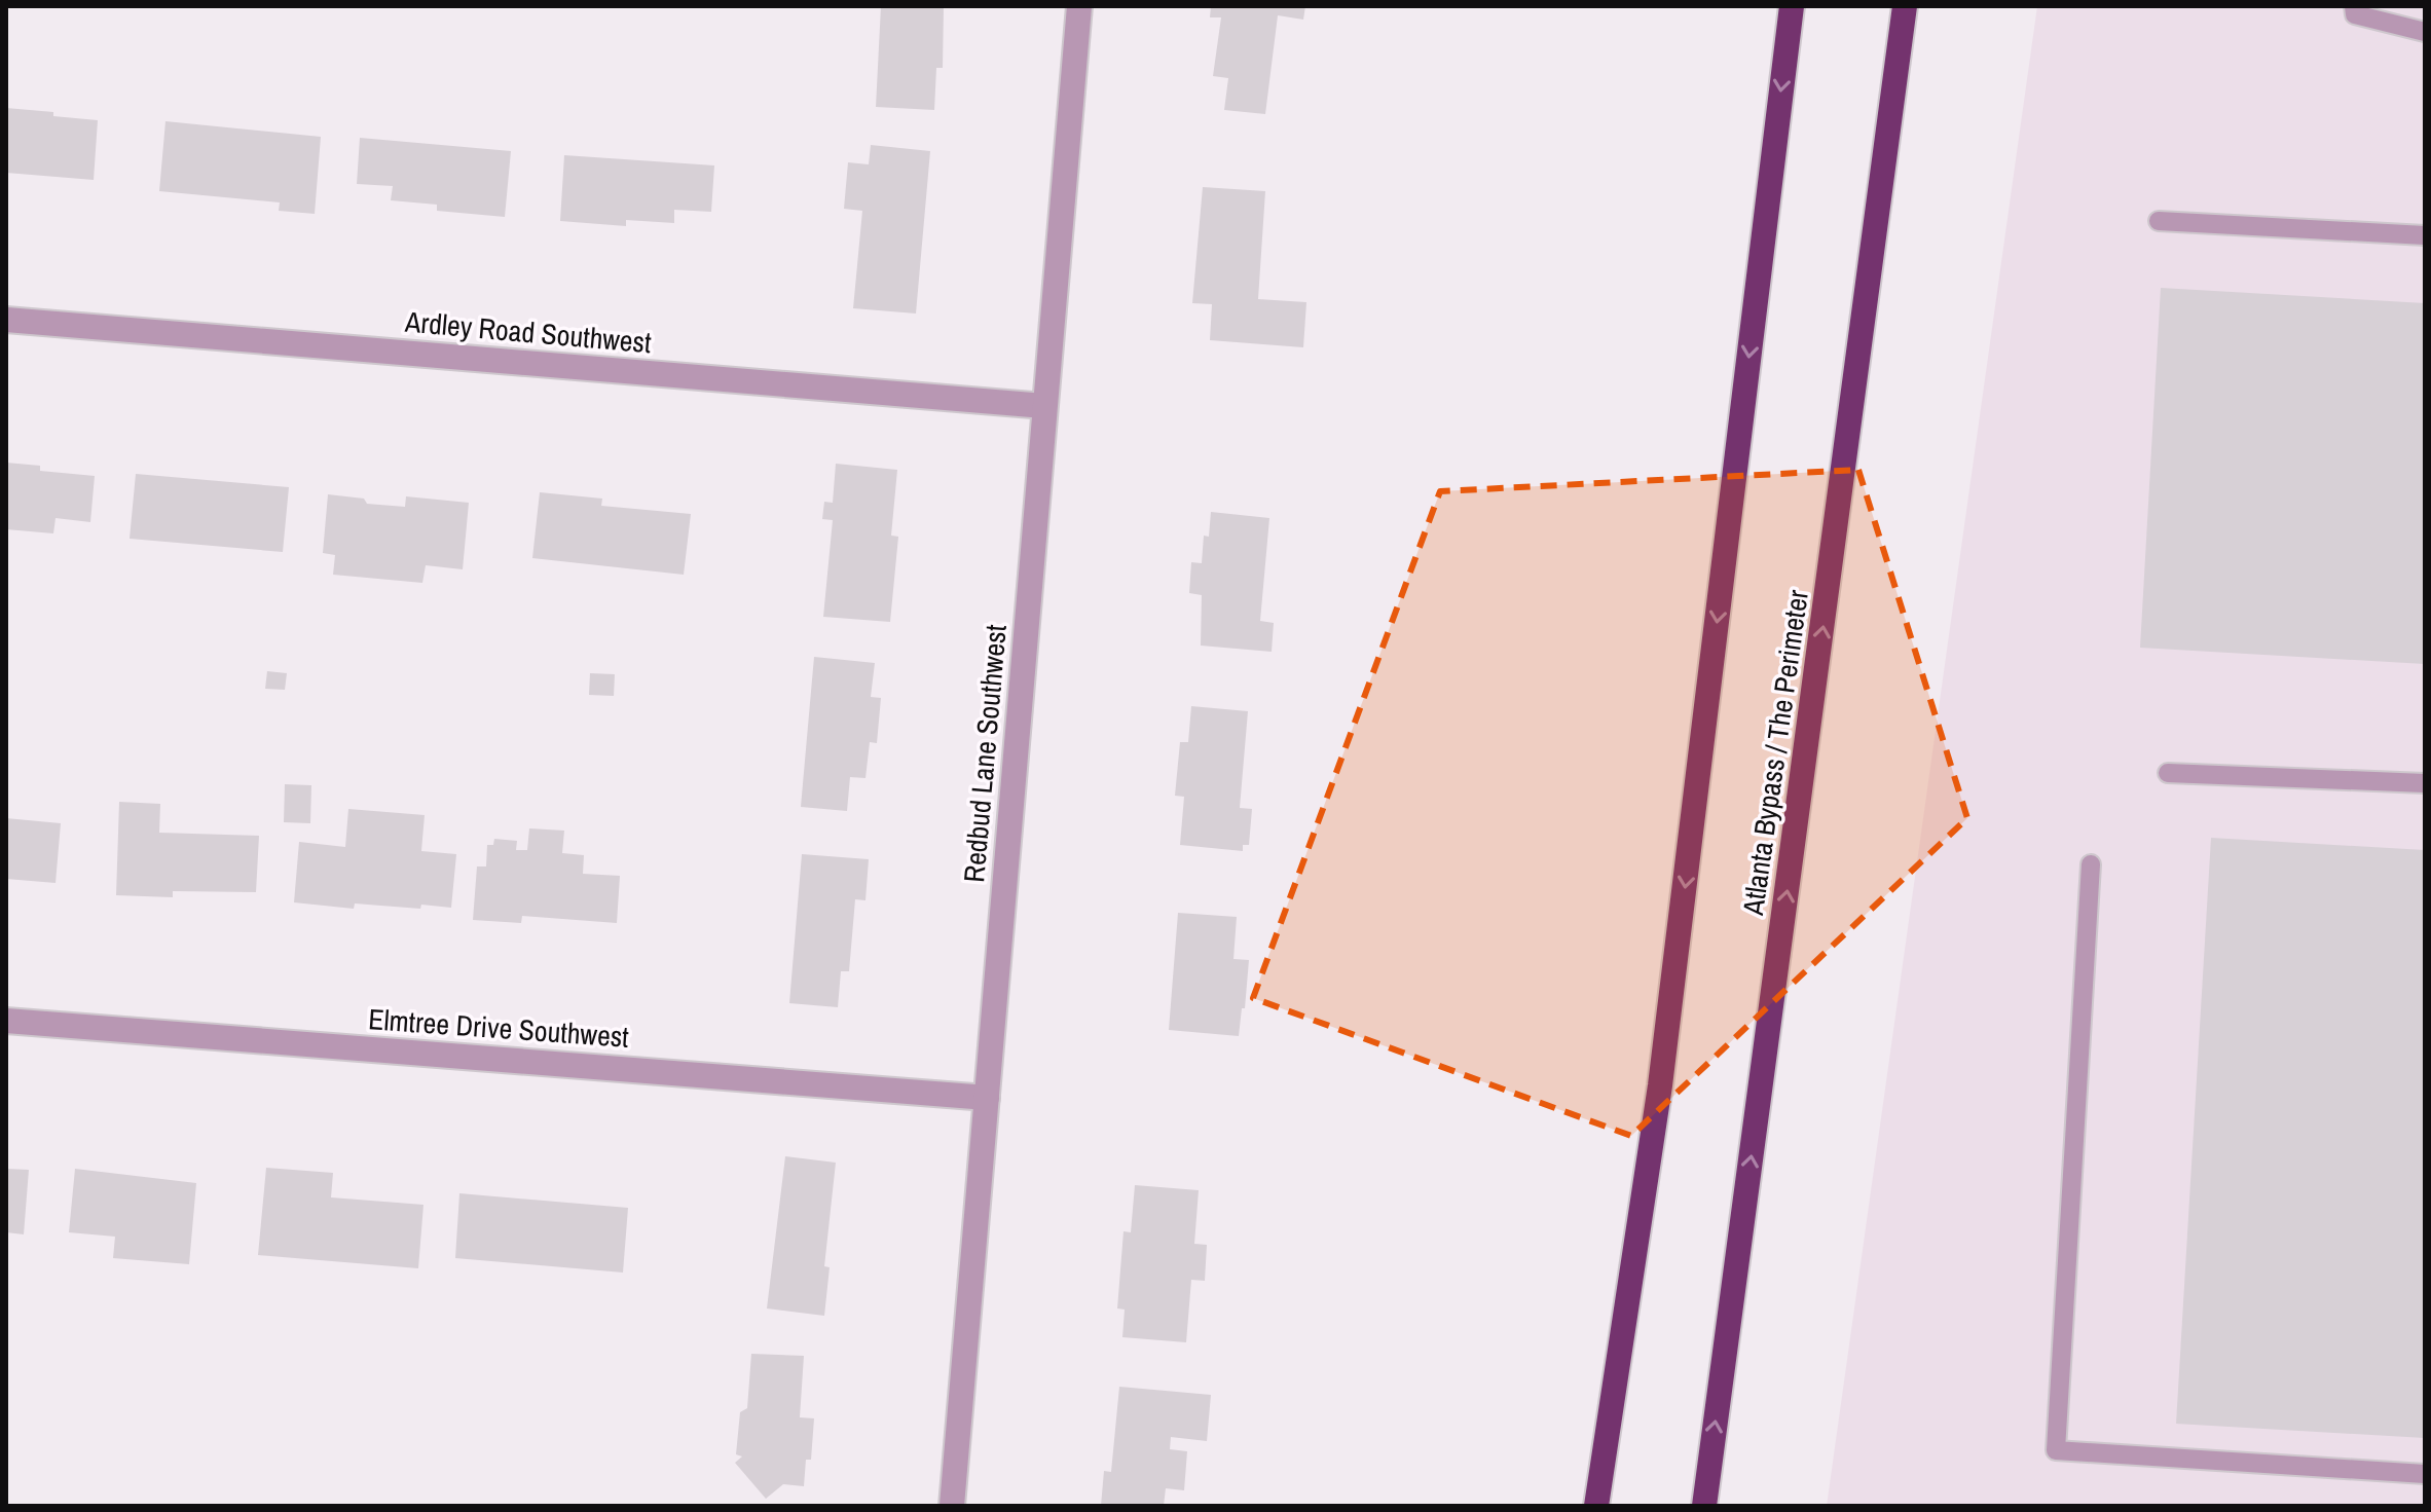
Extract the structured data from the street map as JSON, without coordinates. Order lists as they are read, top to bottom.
{
  "streets": {
    "highway": ["Atlanta Bypass / The Perimeter"],
    "street": ["Ardley Road Southwest", "Redbud Lane Southwest", "Elmtree Drive Southwest"]
  },
  "crossings": [
    ["Ardley Road Southwest", "Redbud Lane Southwest"],
    ["Redbud Lane Southwest", "Elmtree Drive Southwest"]
  ]
}
